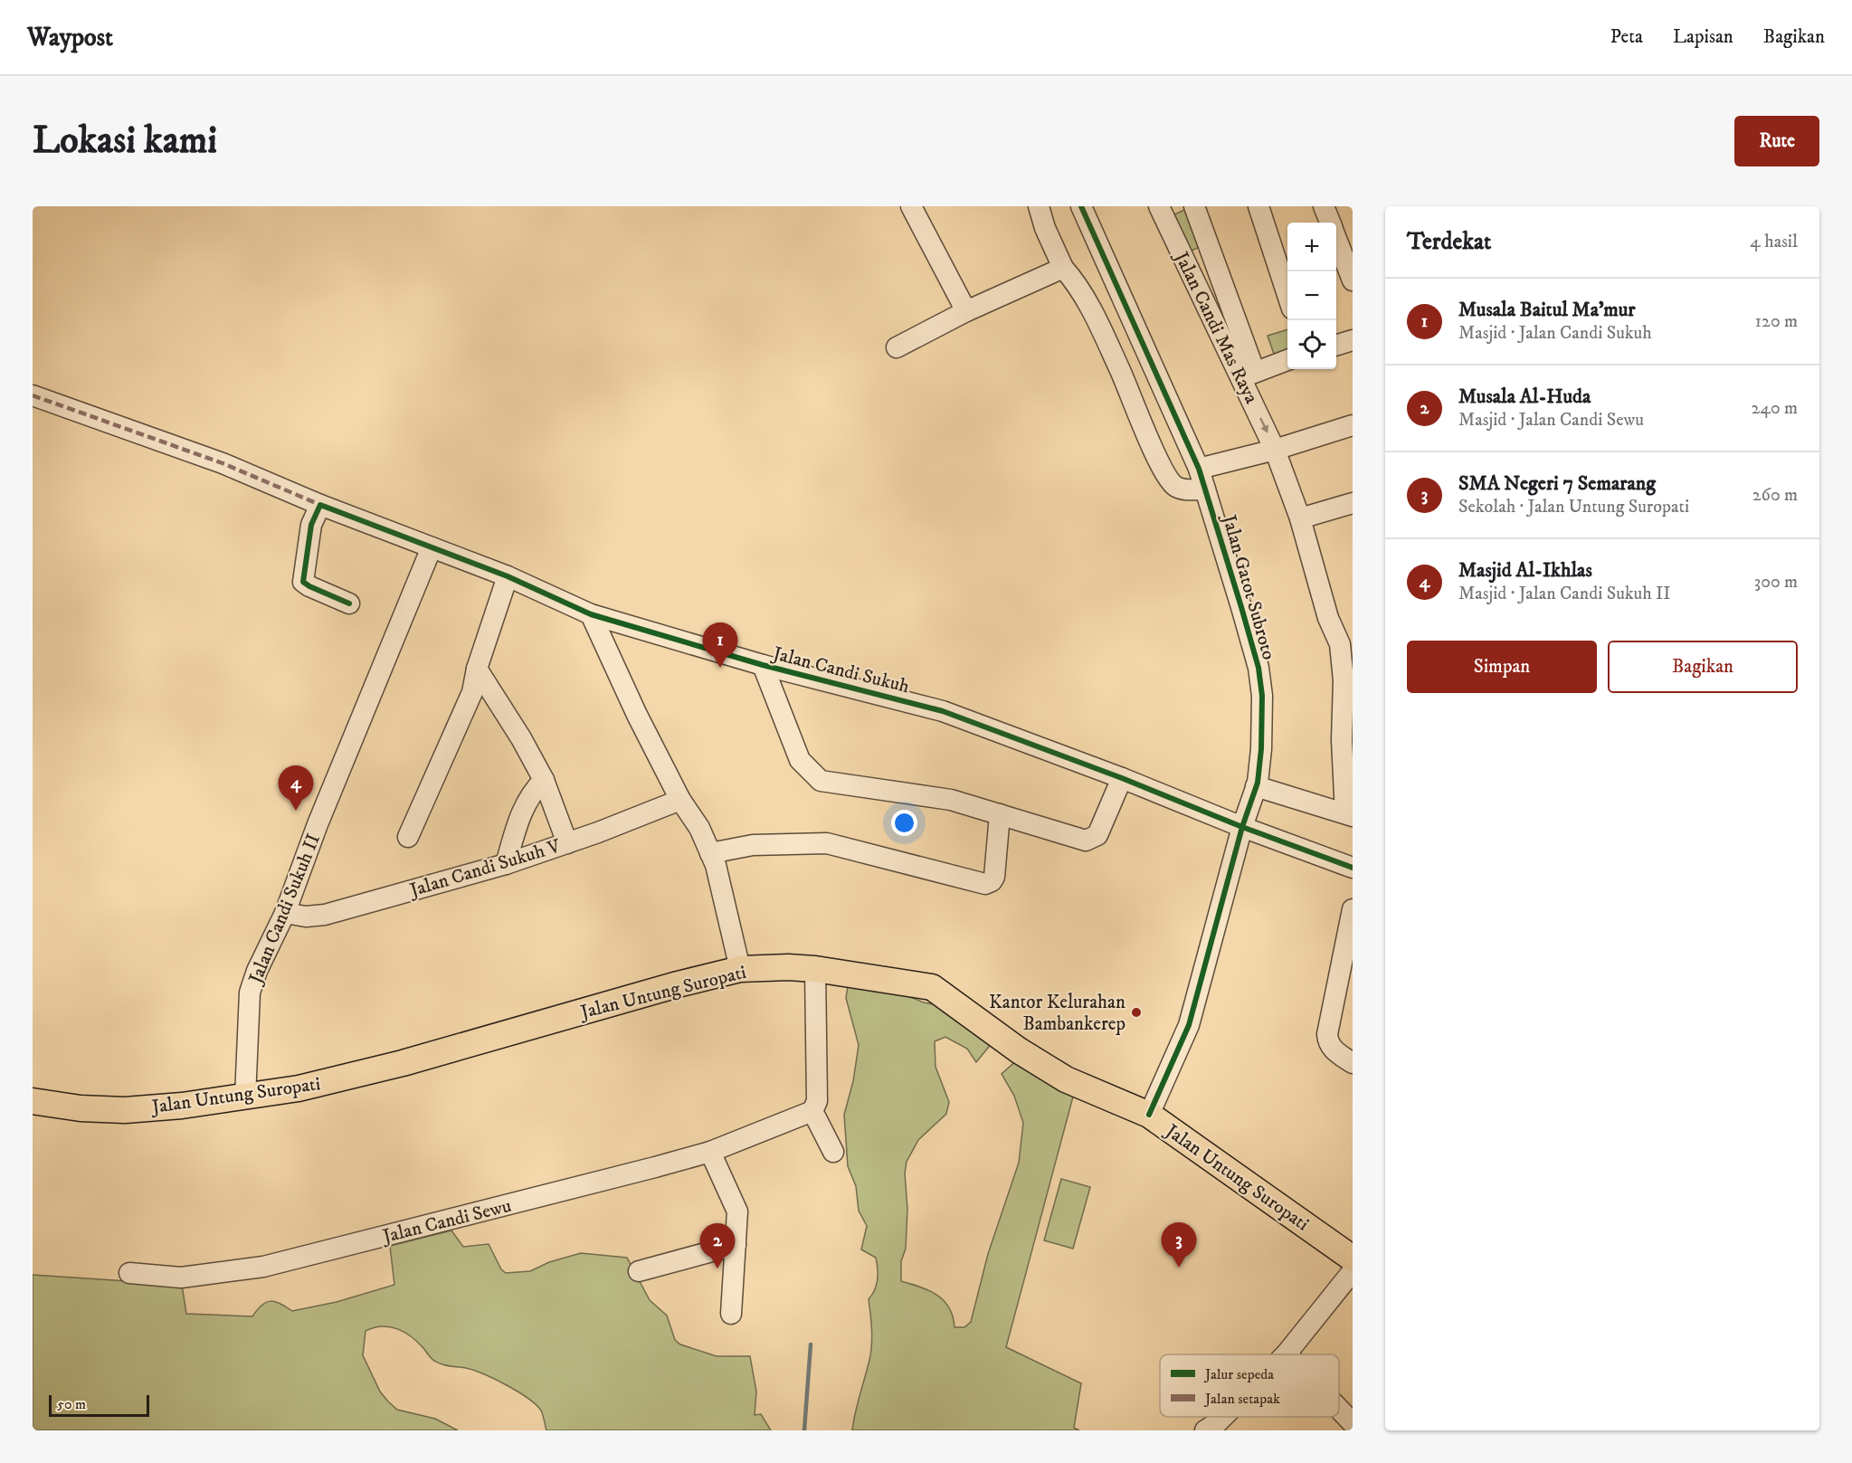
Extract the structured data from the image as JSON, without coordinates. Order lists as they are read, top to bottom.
{
  "streets": {
    "main road": ["Jalan Untung Suropati"],
    "street": [
      "Jalan Candi Mas Raya",
      "Jalan Gatot Subroto",
      "Jalan Candi Sukuh",
      "Jalan Candi Sukuh V",
      "Jalan Candi Sukuh II",
      "Jalan Candi Sewu"
    ]
  },
  "crossings": [
    ["Jalan Gatot Subroto", "Jalan Candi Sukuh"],
    ["Jalan Gatot Subroto", "Jalan Untung Suropati"],
    ["Jalan Candi Sukuh", "Jalan Candi Sukuh II"],
    ["Jalan Candi Sukuh V", "Jalan Candi Sukuh II"],
    ["Jalan Candi Sukuh II", "Jalan Untung Suropati"]
  ],
  "places": ["Kantor Kelurahan Bambankerep"],
  "legend": ["Jalur sepeda", "Jalan setapak"],
  "scale_bar": "50 m",
  "page": {
    "header": "Waypost",
    "nav": ["Peta", "Lapisan", "Bagikan"],
    "buttons": [
      "Rute",
      ["Simpan", "Bagikan"]
    ],
    "title": "Lokasi kami",
    "heading": ["Terdekat", "4 hasil"],
    "map_buttons": ["+", "−"],
    "list": [
      {
        "mark": "1",
        "name": "Musala Baitul Ma'mur",
        "note": "Masjid · Jalan Candi Sukuh",
        "value": "120 m"
      },
      {
        "mark": "2",
        "name": "Musala Al-Huda",
        "note": "Masjid · Jalan Candi Sewu",
        "value": "240 m"
      },
      {
        "mark": "3",
        "name": "SMA Negeri 7 Semarang",
        "note": "Sekolah · Jalan Untung Suropati",
        "value": "260 m"
      },
      {
        "mark": "4",
        "name": "Masjid Al-Ikhlas",
        "note": "Masjid · Jalan Candi Sukuh II",
        "value": "300 m"
      }
    ],
    "pins": [
      "1",
      "4",
      "3",
      "2"
    ],
    "scale": "50 m"
  }
}
